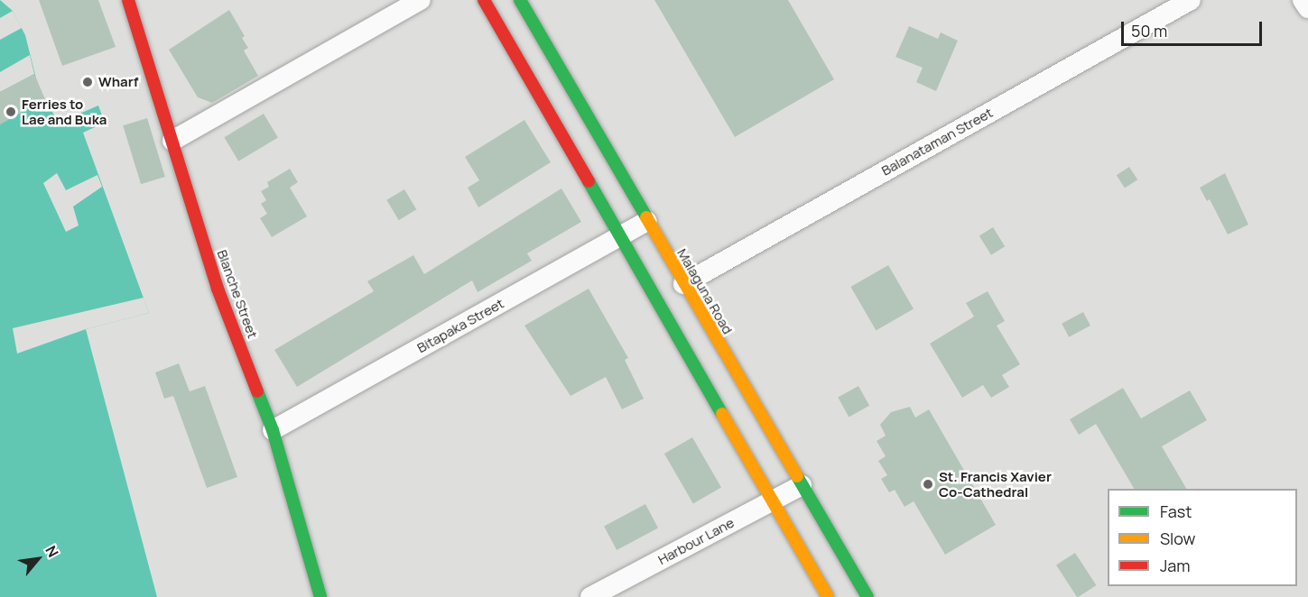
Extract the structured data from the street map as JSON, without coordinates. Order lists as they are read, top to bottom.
{
  "streets": {
    "street": [
      "Balanataman Street",
      "Malaguna Road",
      "Blanche Street",
      "Bitapaka Street",
      "Harbour Lane"
    ]
  },
  "crossings": [
    ["Balanataman Street", "Malaguna Road"],
    ["Malaguna Road", "Bitapaka Street"],
    ["Malaguna Road", "Harbour Lane"],
    ["Blanche Street", "Bitapaka Street"]
  ],
  "places": ["Wharf", "Ferries to Lae and Buka", "St. Francis Xavier Co-Cathedral"],
  "legend": ["Fast", "Slow", "Jam"],
  "scale_bar": "50 m",
  "north": "top right"
}
